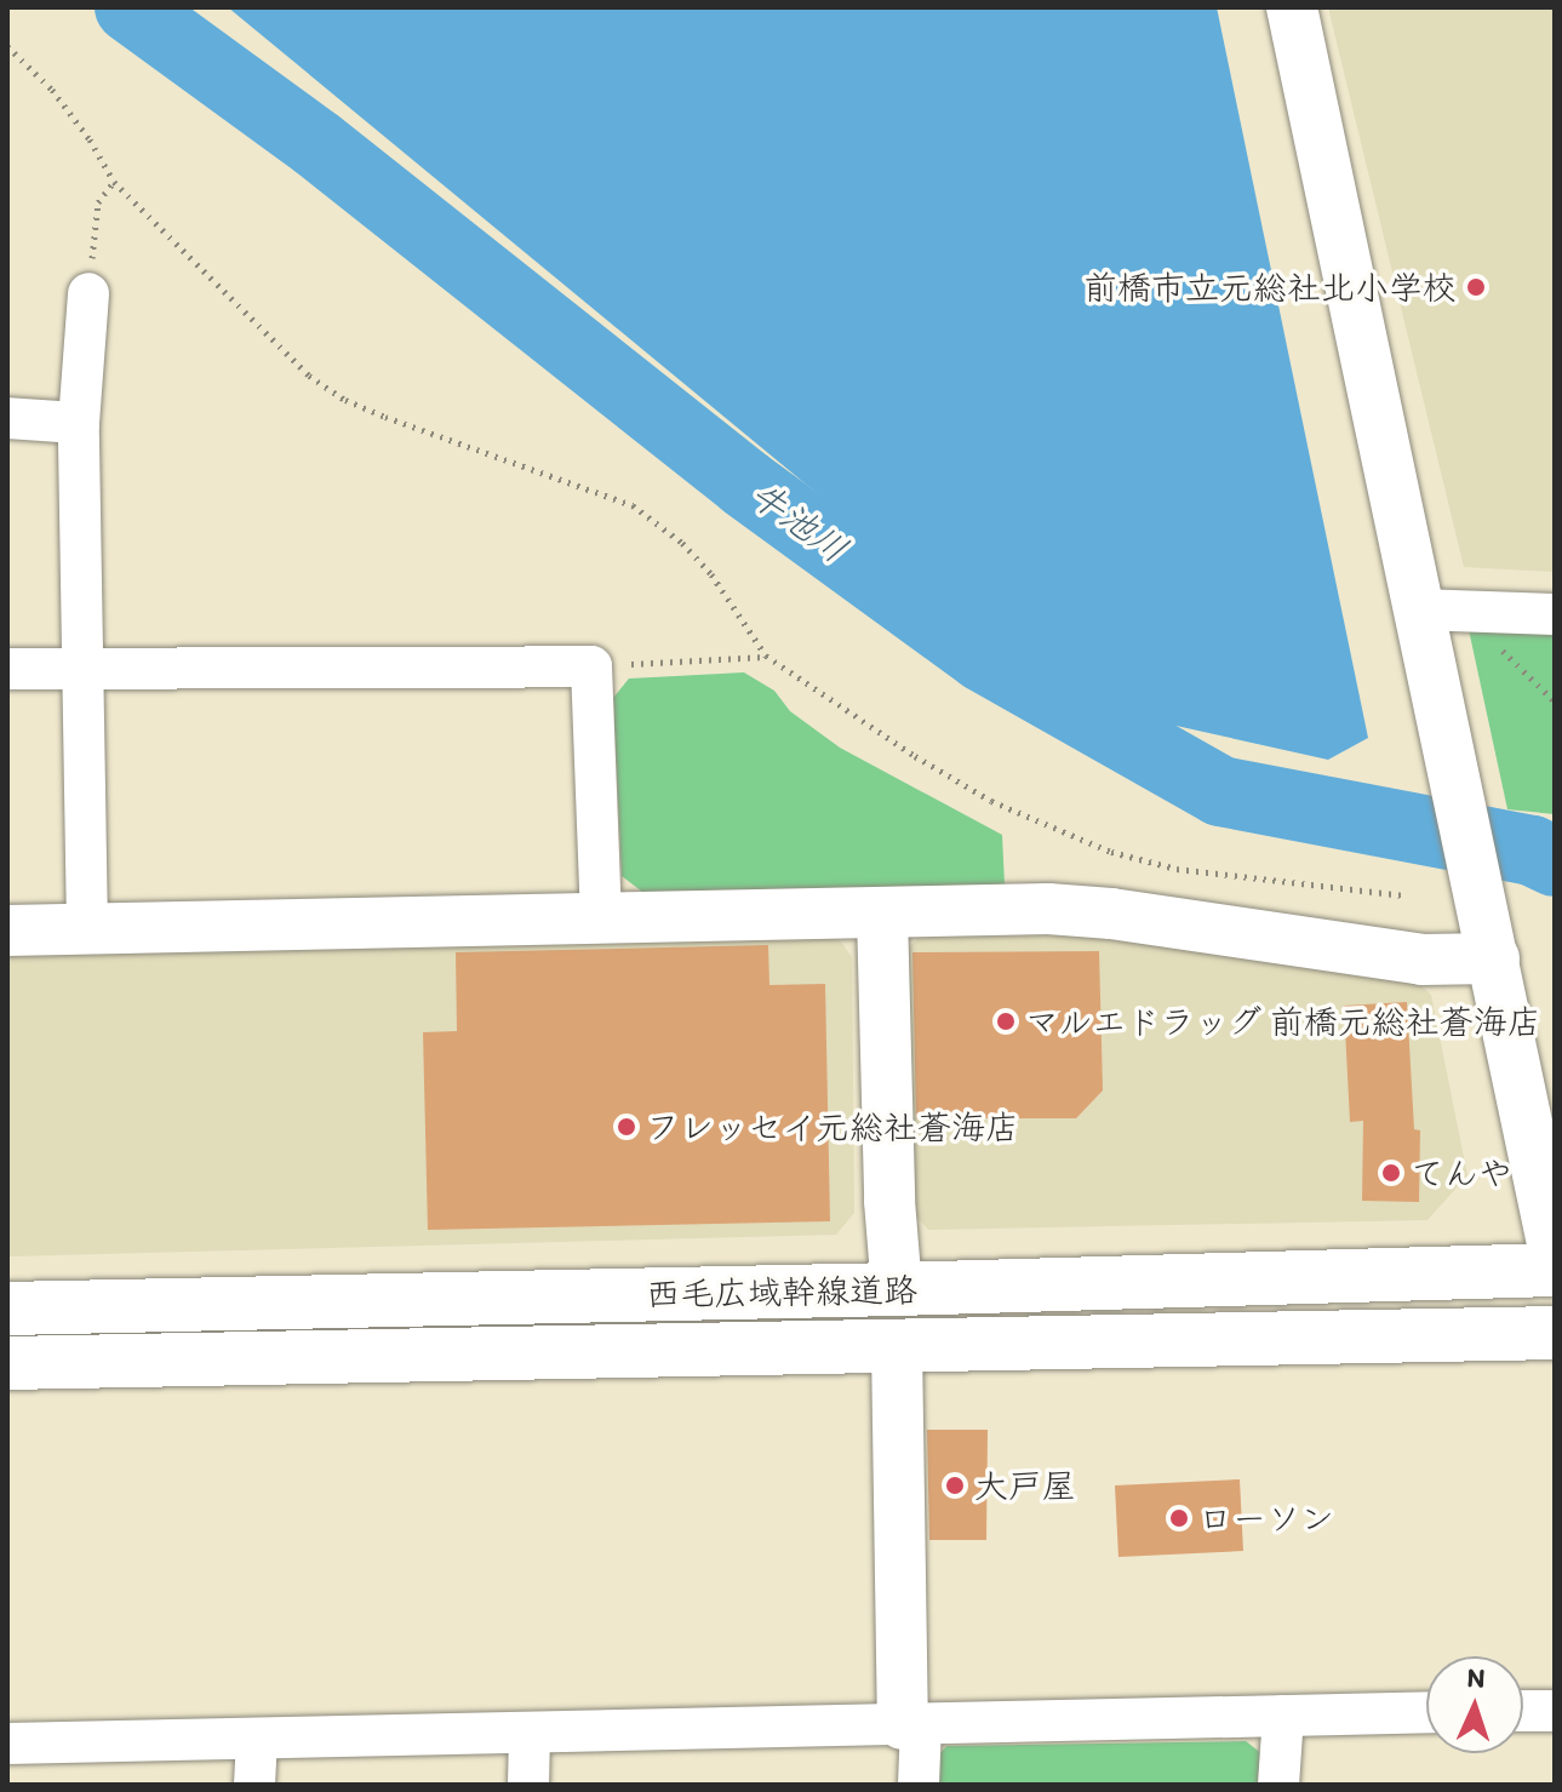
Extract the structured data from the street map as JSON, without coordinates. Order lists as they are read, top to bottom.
{
  "streets": {
    "main road": ["西毛広域幹線道路"]
  },
  "water": ["牛池川"],
  "places": [
    "前橋市立元総社北小学校",
    "マルエドラッグ 前橋元総社蒼海店",
    "フレッセイ元総社蒼海店",
    "てんや",
    "大戸屋",
    "ローソン"
  ],
  "north": "top"
}
